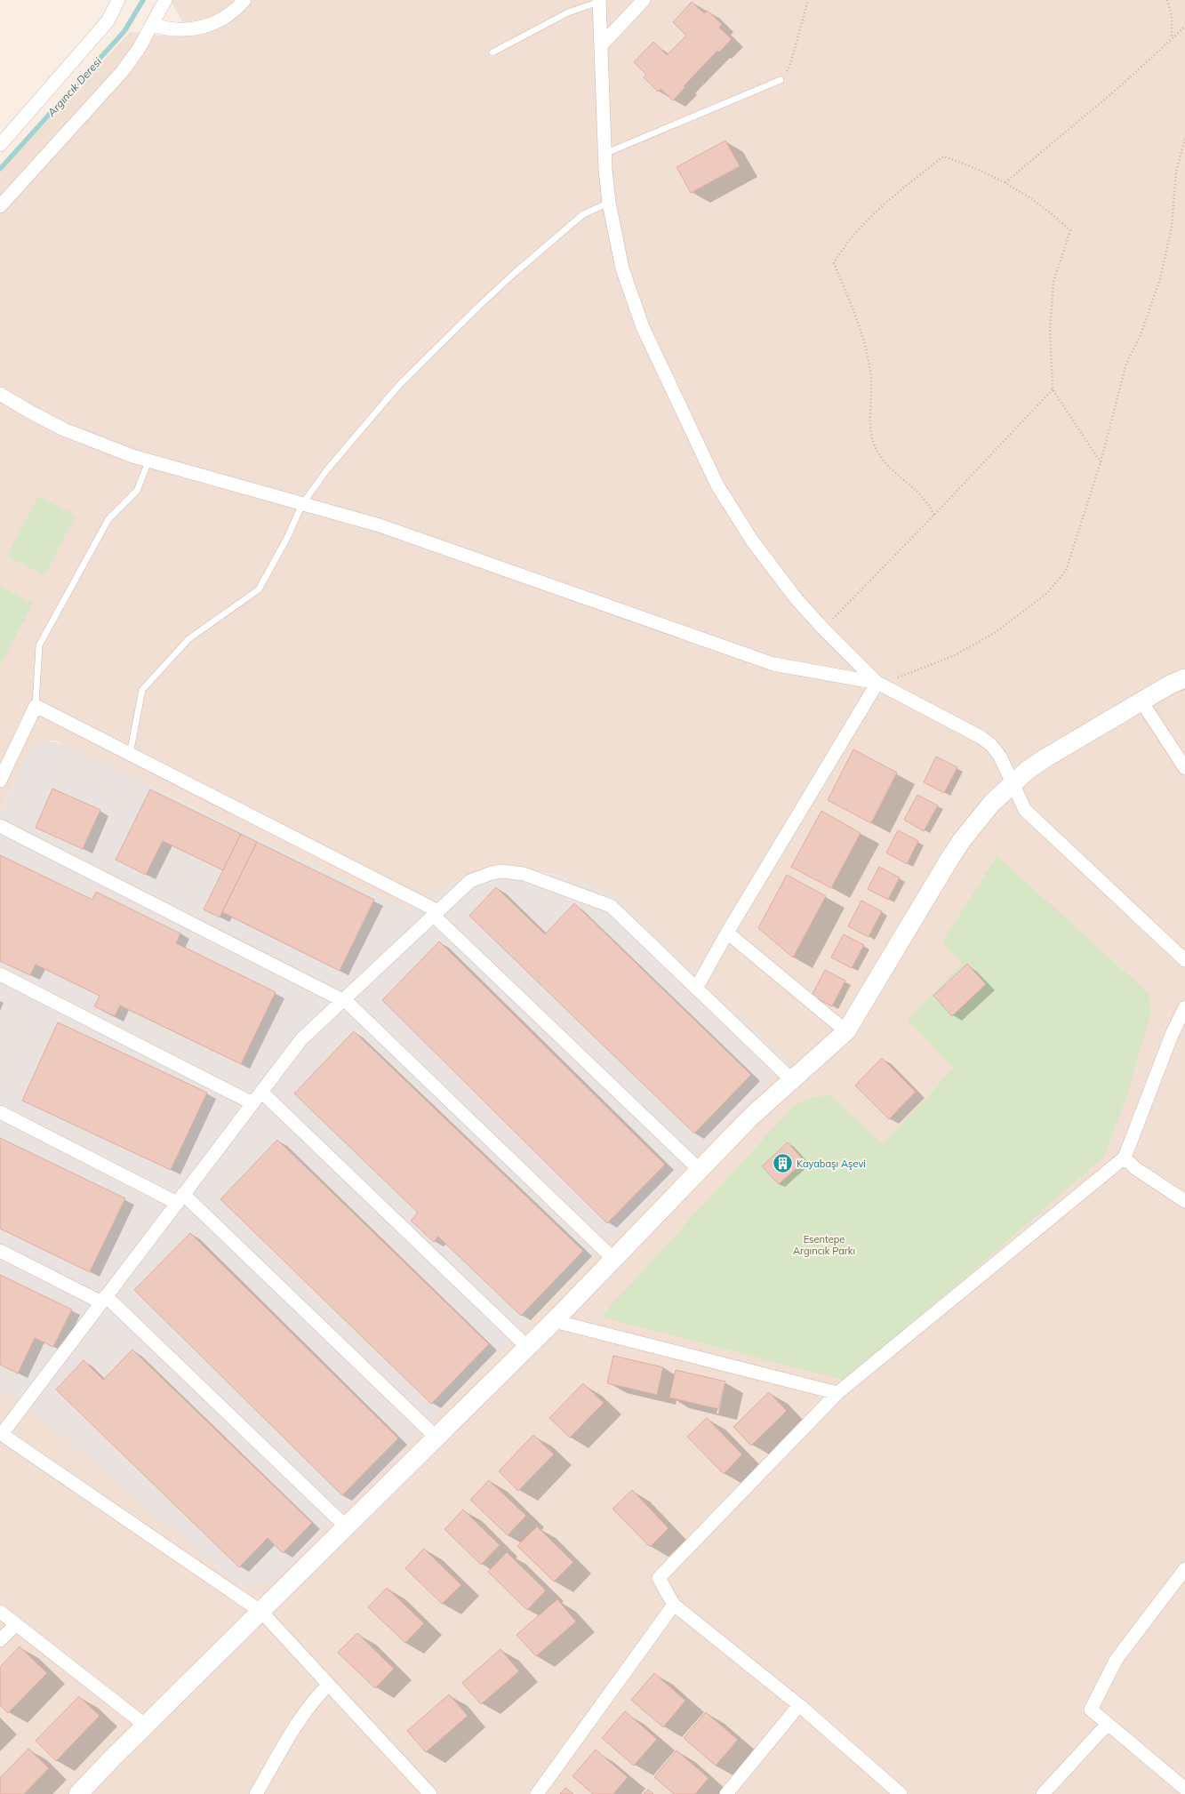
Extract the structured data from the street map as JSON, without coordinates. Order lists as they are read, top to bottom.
{
  "water": ["Argıncık Deresi"],
  "parks": ["Esentepe Argıncık Parkı"],
  "places": {
    "building": ["Kayabaşı Aşevi"]
  }
}
